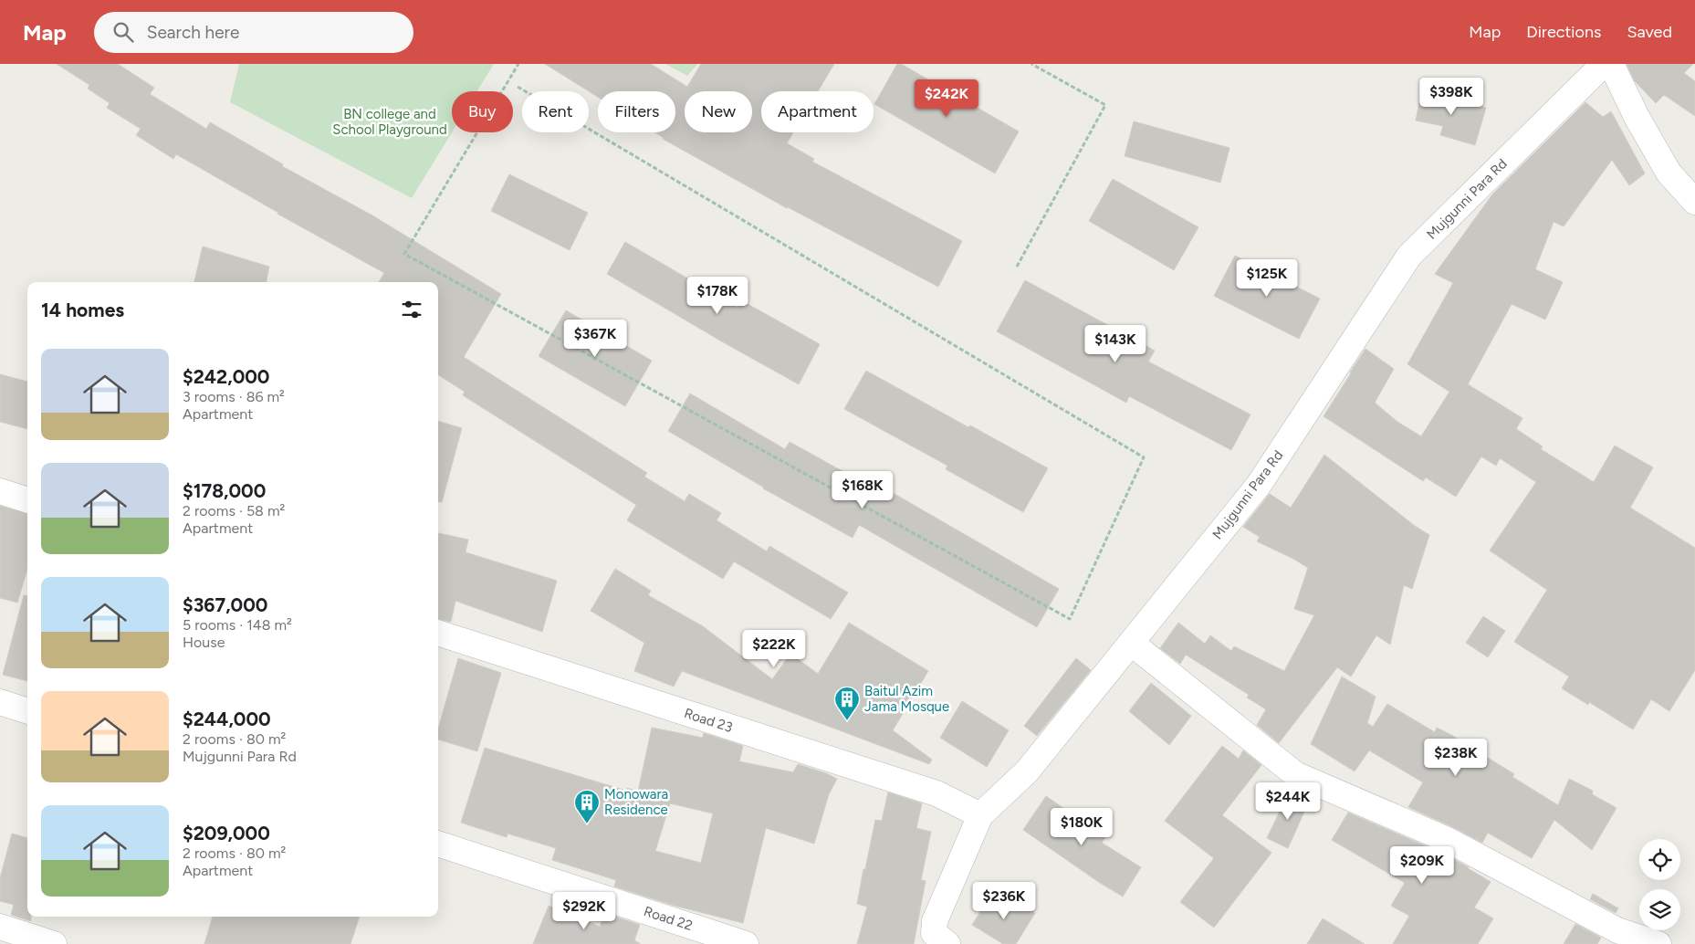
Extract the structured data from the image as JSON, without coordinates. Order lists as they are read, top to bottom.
{
  "streets": {
    "street": ["Mujgunni Para Rd", "Road 23", "Road 22"]
  },
  "crossings": [
    ["Mujgunni Para Rd", "Road 23"]
  ],
  "parks": ["BN college and School Playground"],
  "places": {
    "building": ["Baitul Azim Jama Mosque", "Monowara Residence"]
  },
  "page": {
    "header": "Map",
    "search": "Search here",
    "nav": ["Map", "Directions", "Saved"],
    "price": [
      "$398K",
      "$242K",
      "$125K",
      "$178K",
      "$367K",
      "$143K",
      "$168K",
      "$222K",
      "$238K",
      "$244K",
      "$180K",
      "$209K",
      "$236K",
      "$292K"
    ],
    "chip": [
      "Buy",
      "Rent",
      "Filters",
      "New",
      "Apartment"
    ],
    "heading": "14 homes",
    "list": [
      {
        "name": "$242,000",
        "note": "3 rooms · 86 m² · Apartment"
      },
      {
        "name": "$178,000",
        "note": "2 rooms · 58 m² · Apartment"
      },
      {
        "name": "$367,000",
        "note": "5 rooms · 148 m² · House"
      },
      {
        "name": "$244,000",
        "note": "2 rooms · 80 m² · Mujgunni Para Rd"
      },
      {
        "name": "$209,000",
        "note": "2 rooms · 80 m² · Apartment"
      }
    ]
  }
}
